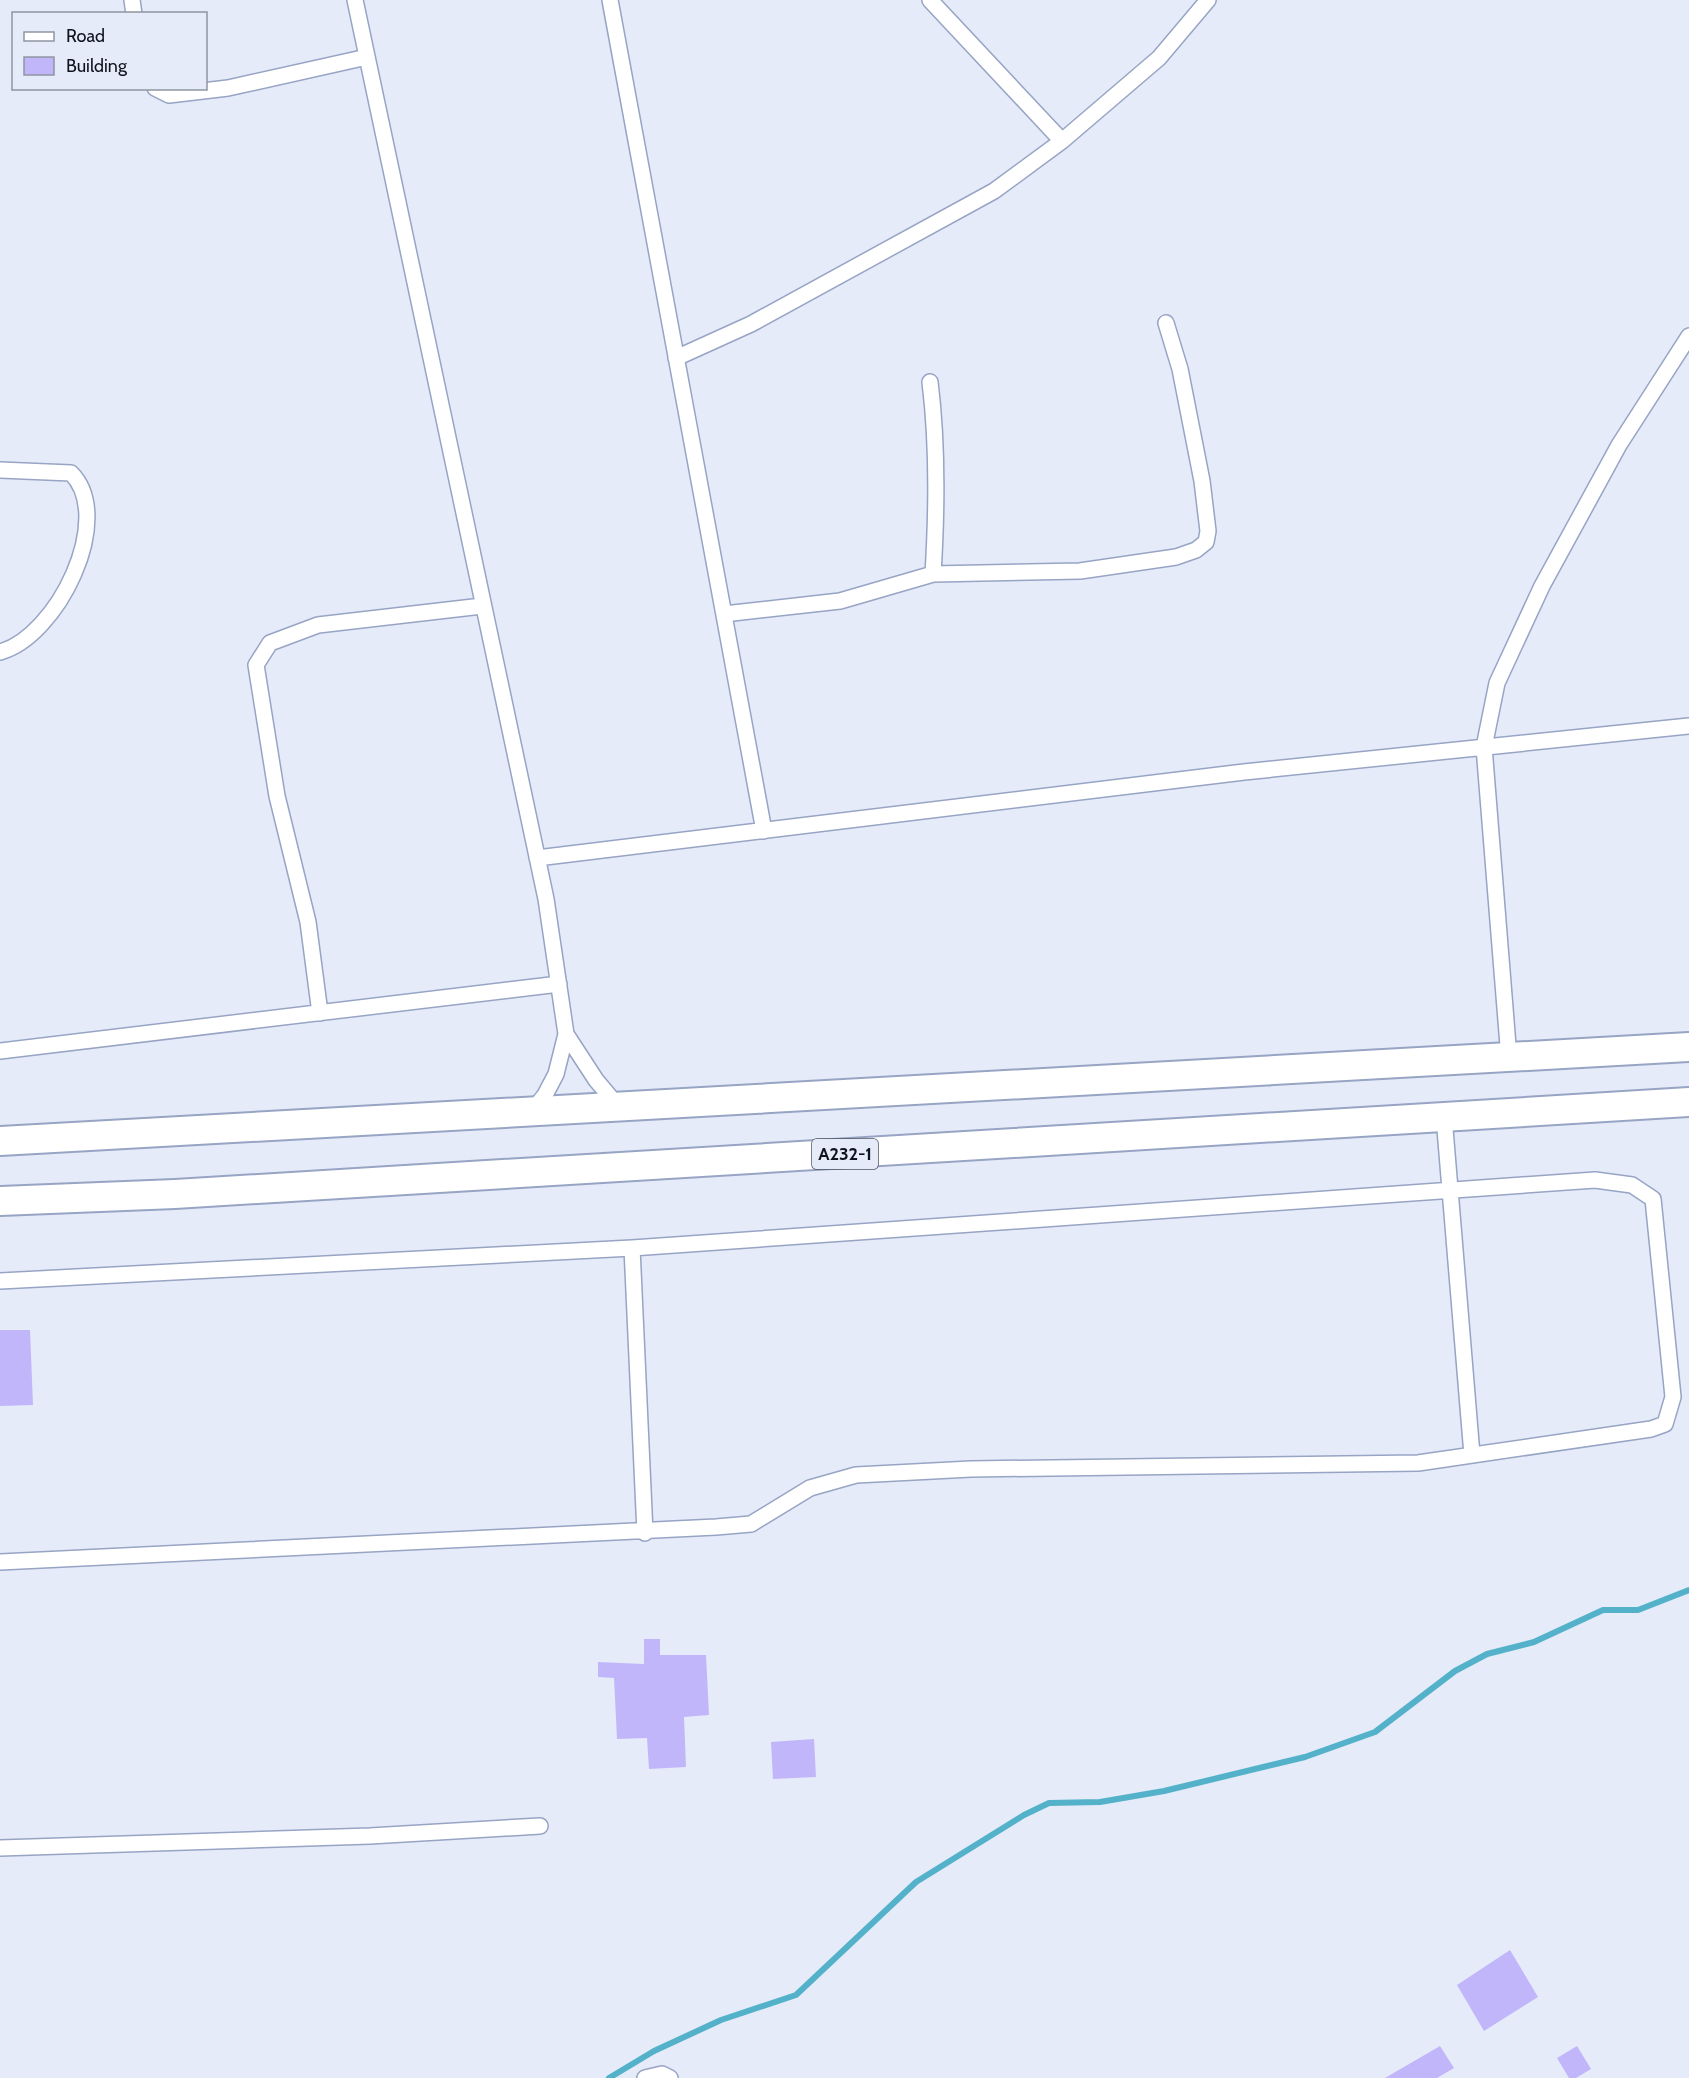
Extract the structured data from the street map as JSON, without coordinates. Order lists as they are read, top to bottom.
{
  "streets": {
    "highway": ["A232-1"]
  },
  "legend": ["Road", "Building"]
}
